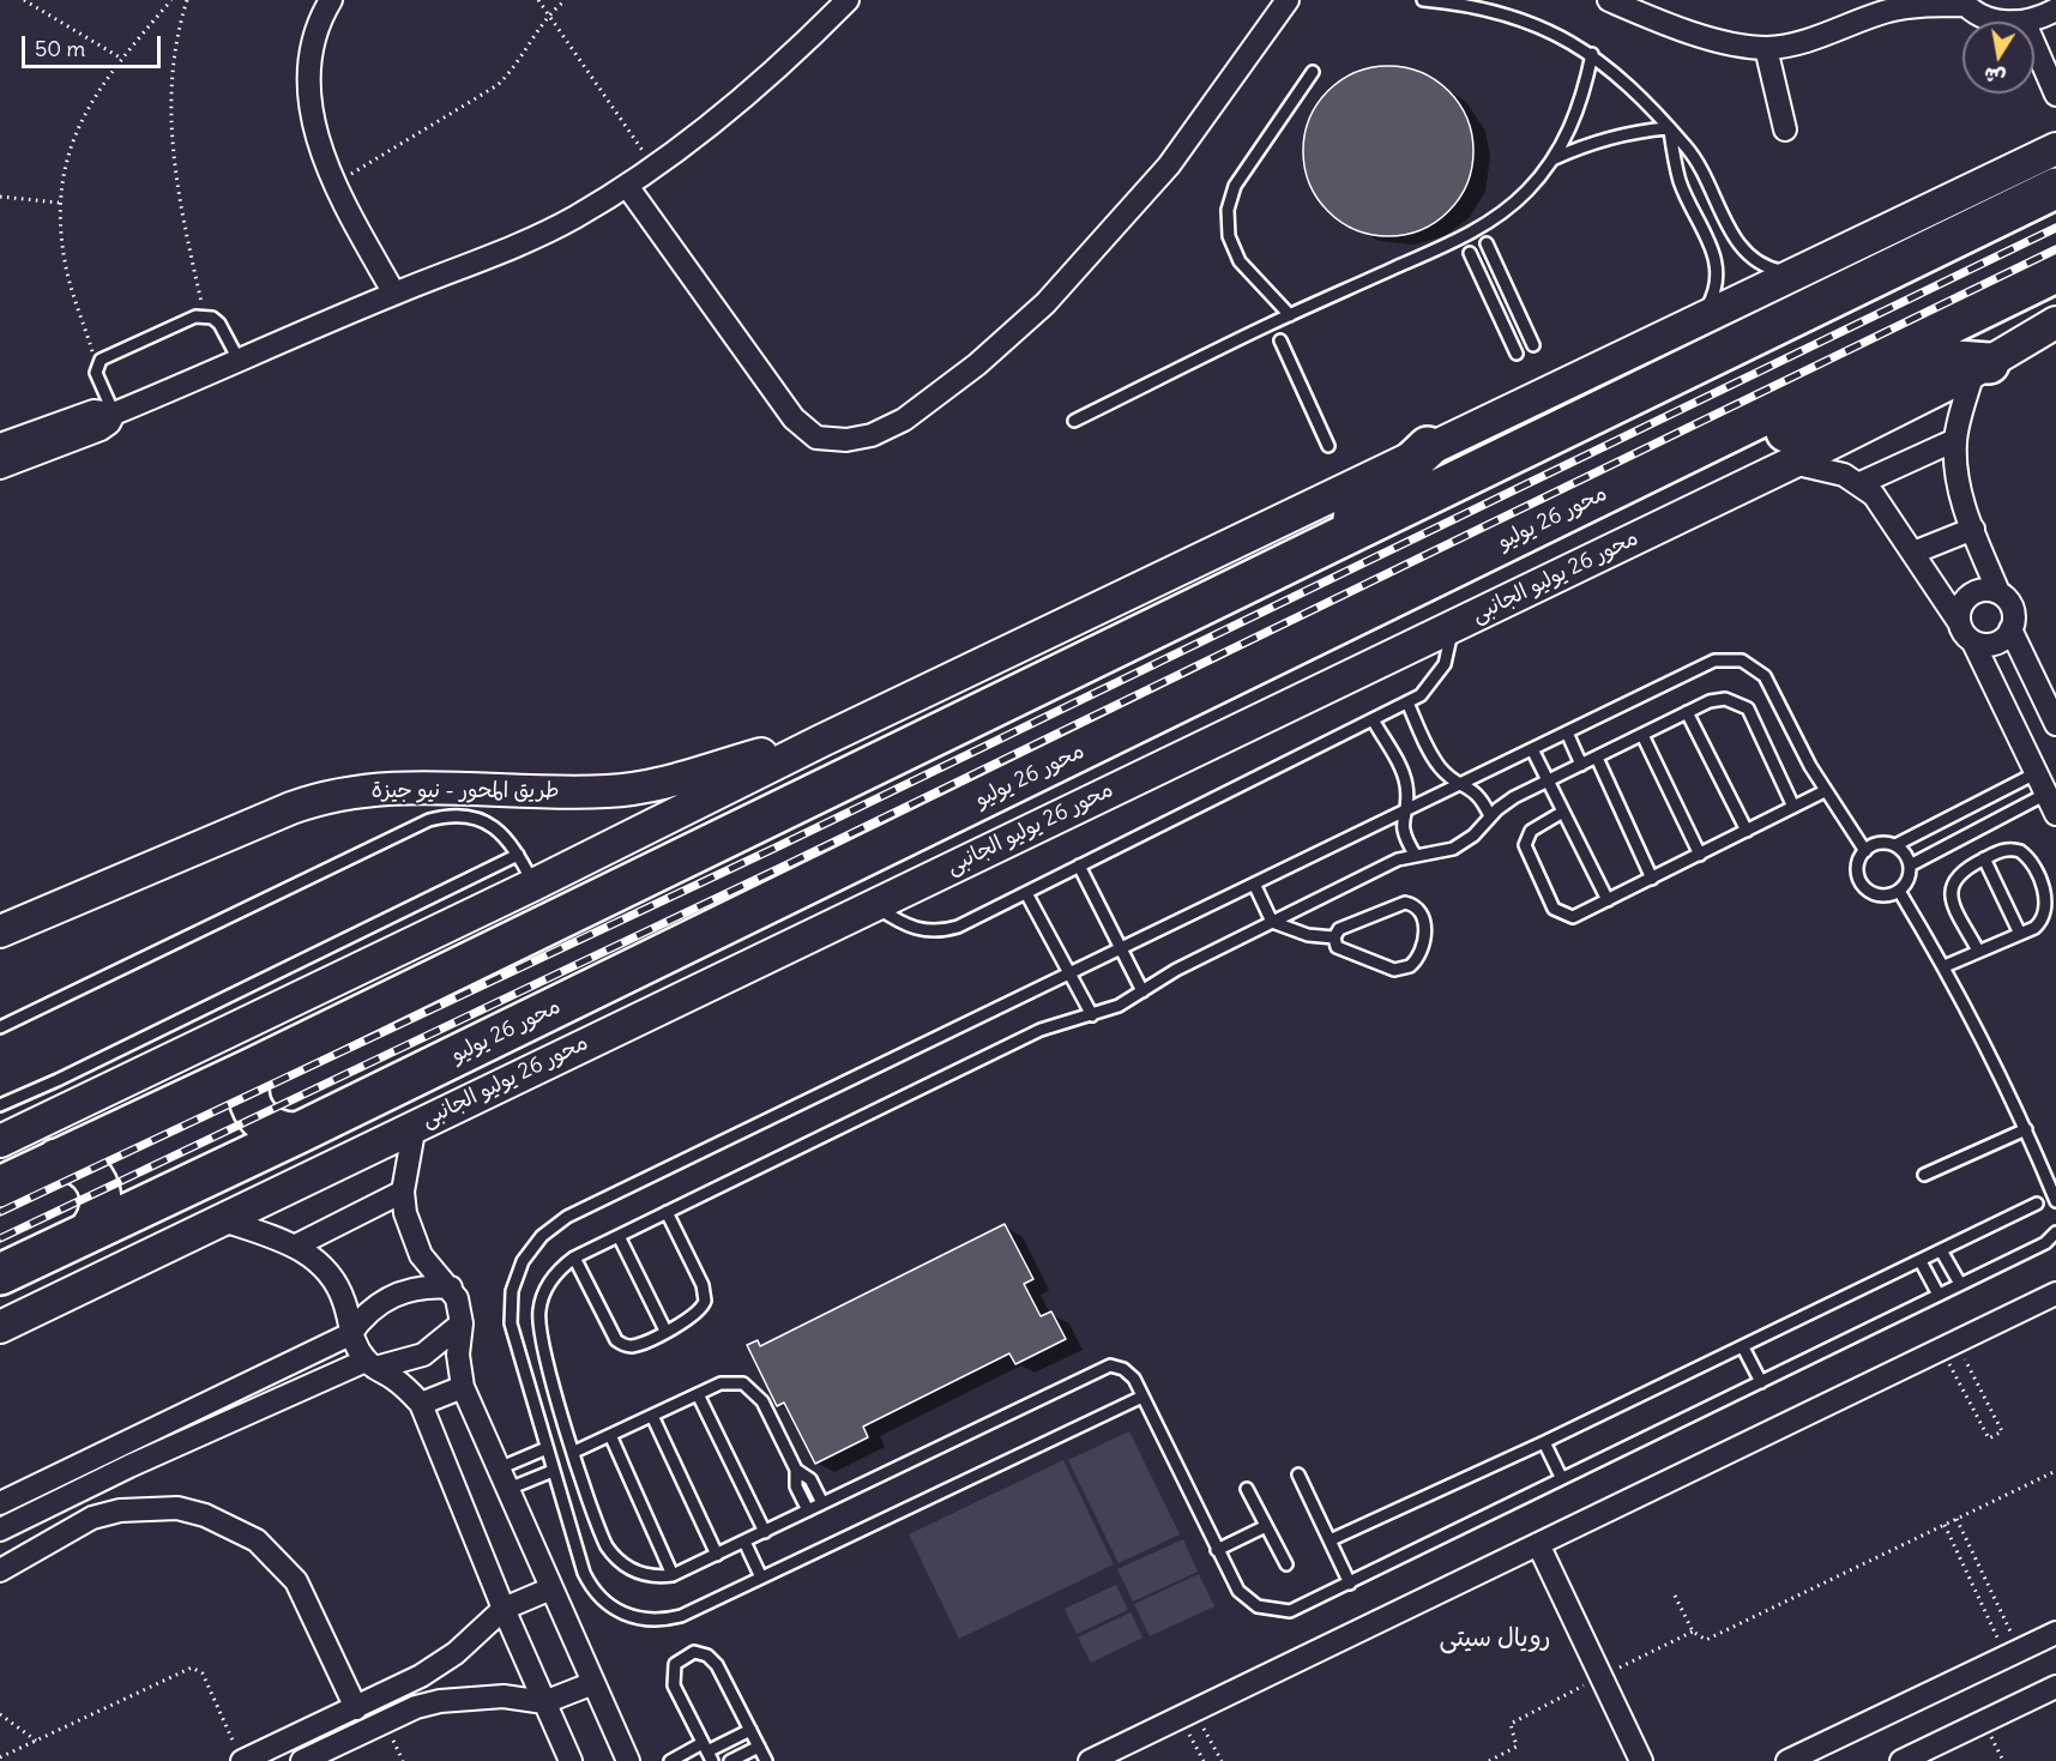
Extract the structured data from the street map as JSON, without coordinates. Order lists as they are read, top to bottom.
{
  "streets": {
    "highway": ["محور 26 يوليو"],
    "main road": ["محور 26 يوليو الجانبى", "طريق المحور - نيو جيزة"]
  },
  "districts": ["رويال سيتى"],
  "scale_bar": "50 m",
  "north": "bottom"
}
